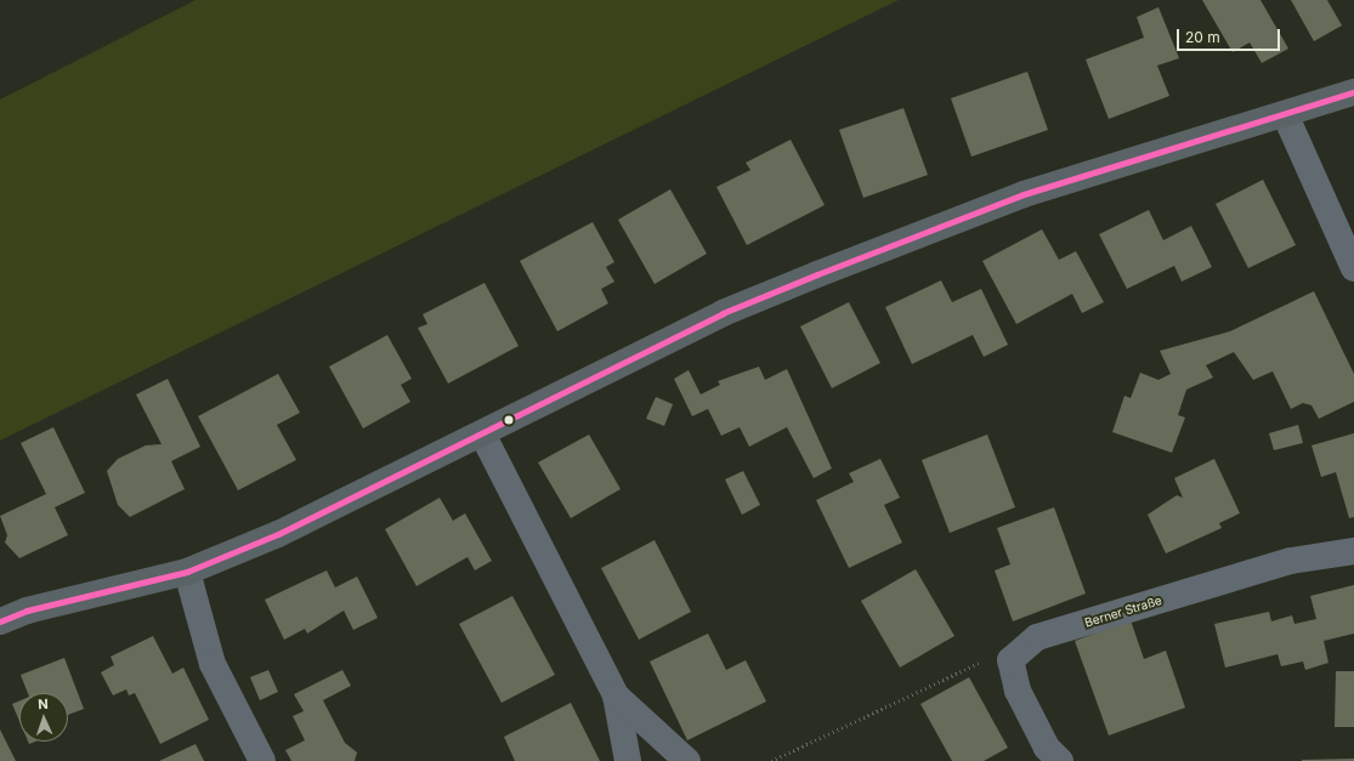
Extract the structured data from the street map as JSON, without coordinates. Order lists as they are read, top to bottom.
{
  "streets": {
    "street": ["Berner Straße"]
  },
  "scale_bar": "20 m",
  "north": "top"
}
